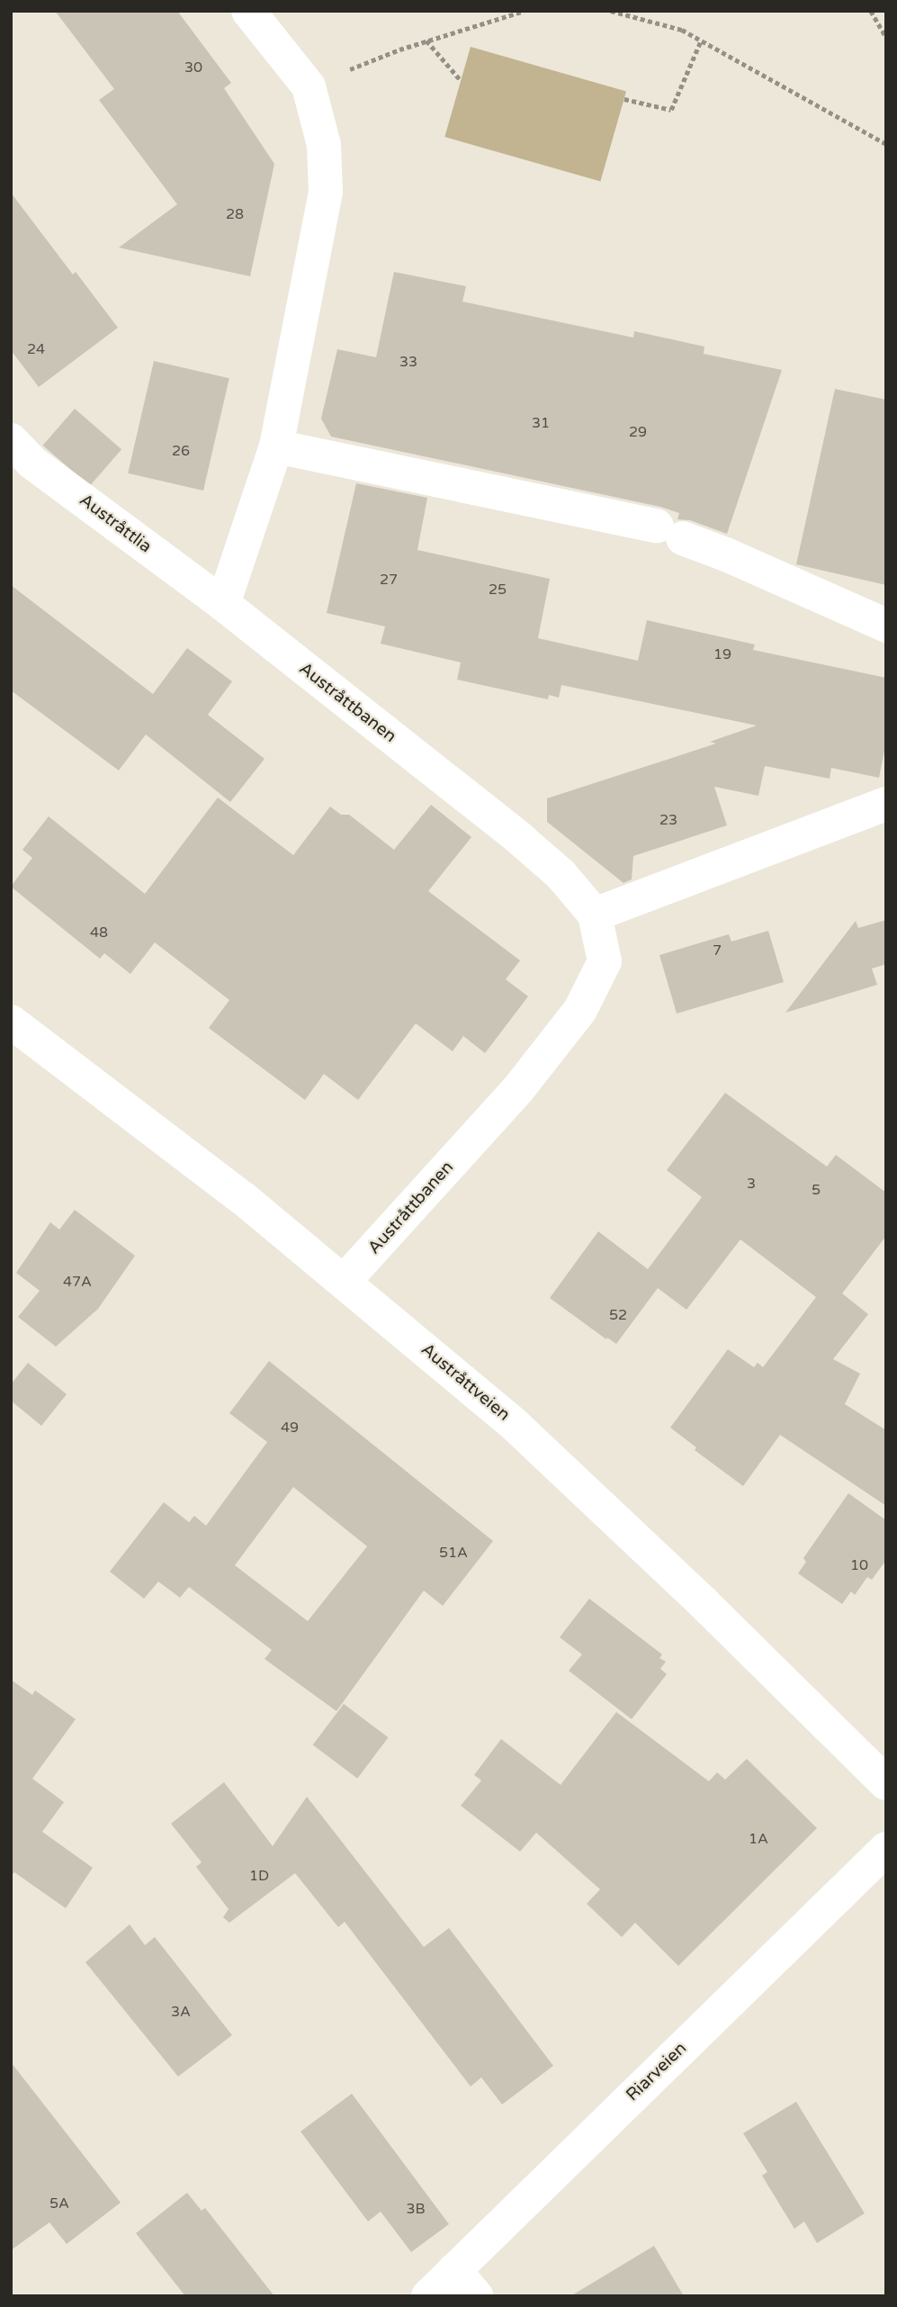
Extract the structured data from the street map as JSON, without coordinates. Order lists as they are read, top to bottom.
{
  "streets": {
    "street": [
      "Austråttlia",
      "Austråttbanen",
      "Austråttveien",
      "Riarveien"
    ]
  },
  "crossings": [
    ["Austråttlia", "Austråttbanen"],
    ["Austråttbanen", "Austråttveien"]
  ],
  "house_numbers": [
    "30",
    "28",
    "24",
    "33",
    "31",
    "29",
    "26",
    "27",
    "25",
    "19",
    "23",
    "48",
    "7",
    "3",
    "5",
    "47A",
    "52",
    "49",
    "51A",
    "10",
    "1A",
    "1D",
    "3A",
    "5A",
    "3B"
  ]
}
